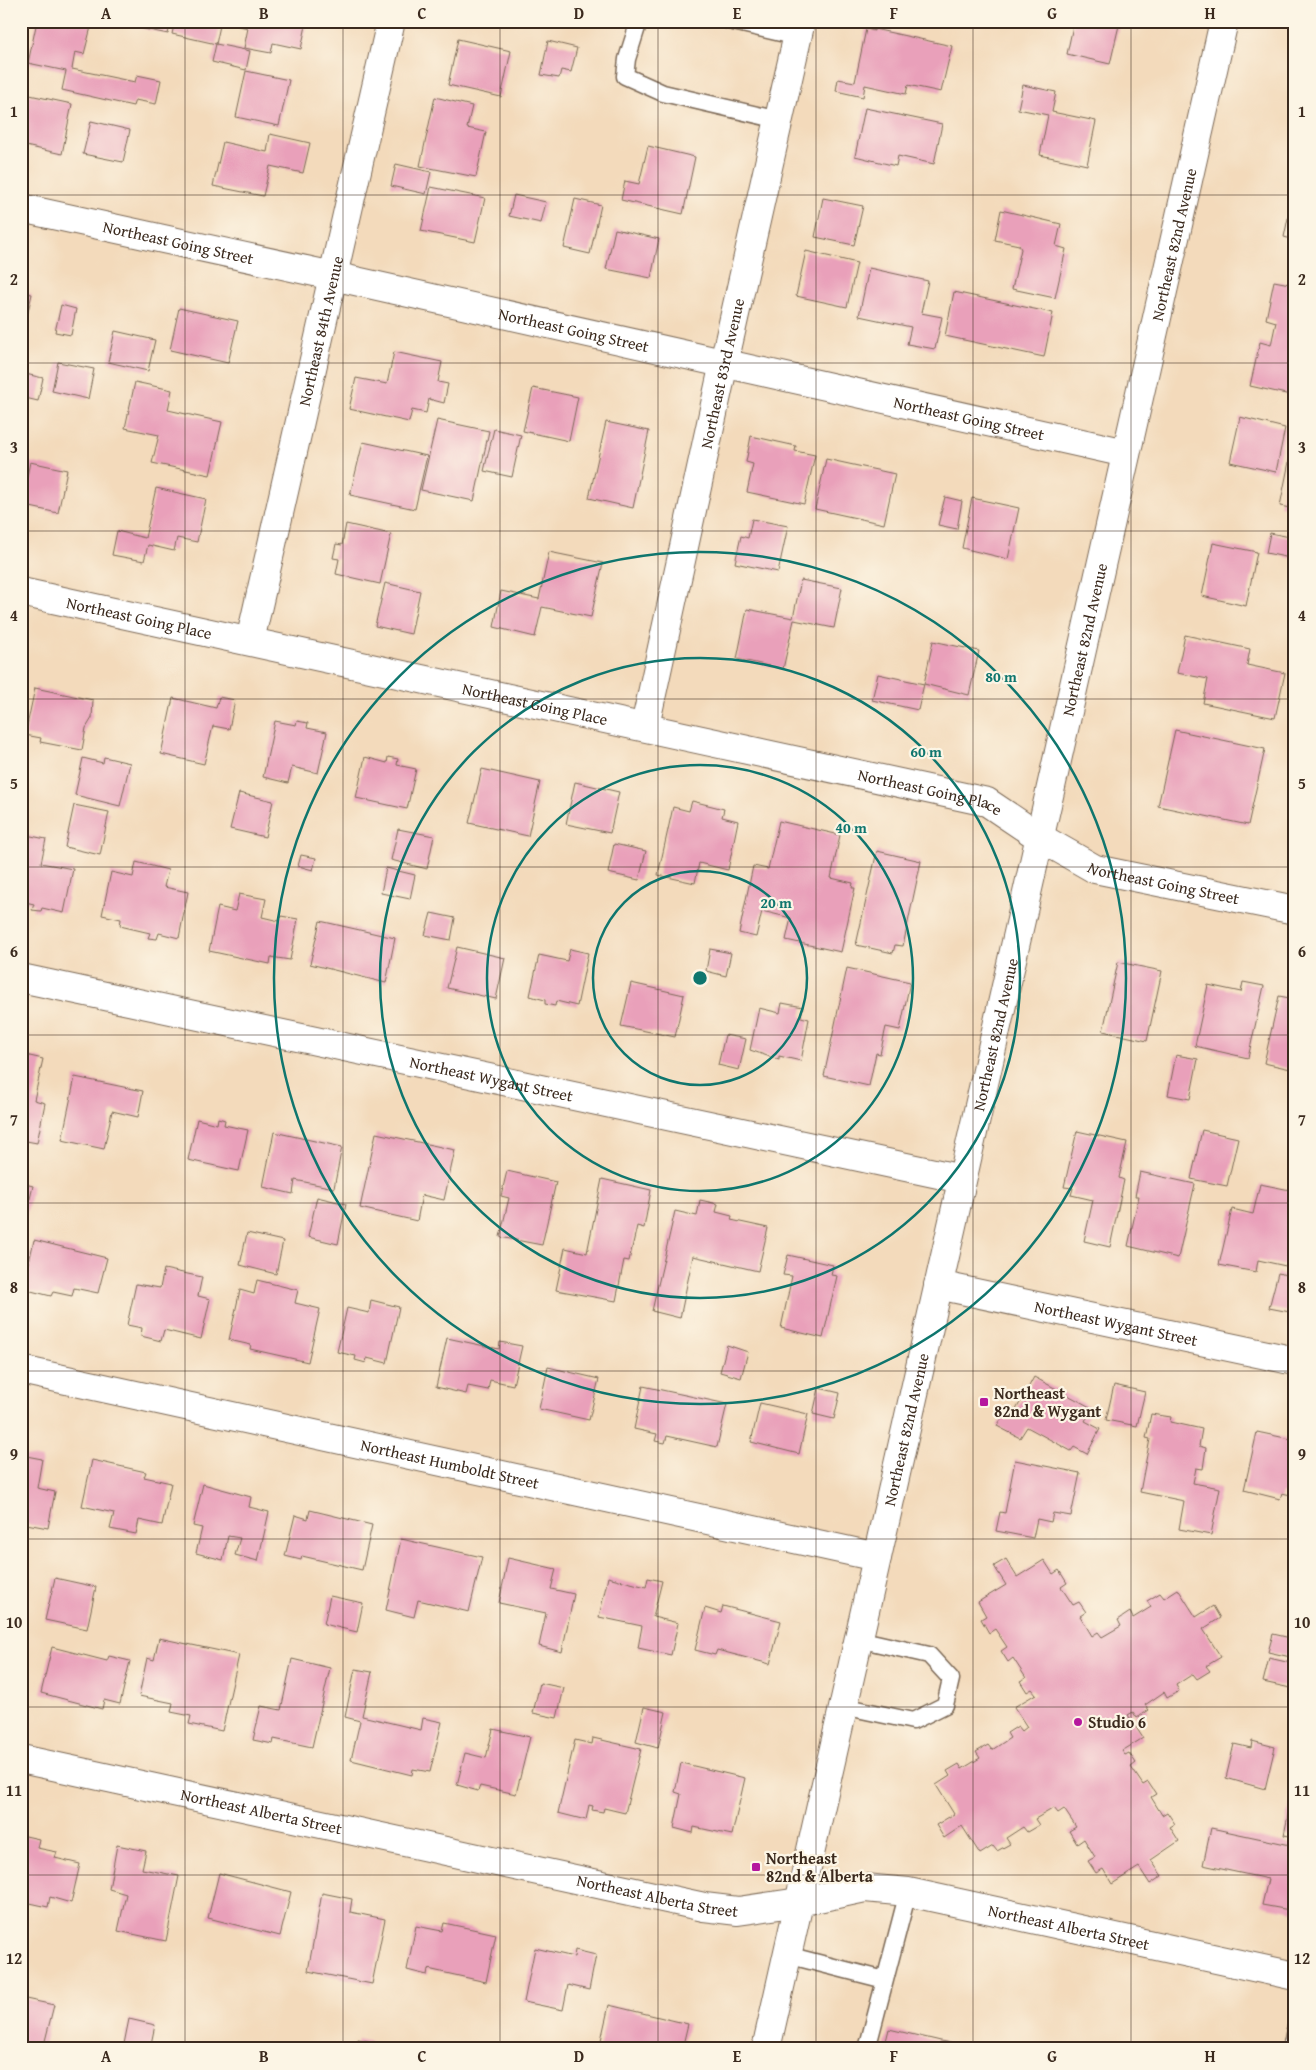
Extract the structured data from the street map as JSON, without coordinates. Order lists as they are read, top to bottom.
{
  "streets": {
    "street": [
      "Northeast Going Street",
      "Northeast 82nd Avenue",
      "Northeast 84th Avenue",
      "Northeast 83rd Avenue",
      "Northeast Going Place",
      "Northeast Wygant Street",
      "Northeast Humboldt Street",
      "Northeast Alberta Street"
    ]
  },
  "crossings": [
    ["Northeast Going Street", "Northeast 82nd Avenue"],
    ["Northeast Going Street", "Northeast 84th Avenue"],
    ["Northeast Going Street", "Northeast 83rd Avenue"],
    ["Northeast Going Street", "Northeast Going Place"],
    ["Northeast 82nd Avenue", "Northeast Going Place"],
    ["Northeast 82nd Avenue", "Northeast Wygant Street"],
    ["Northeast 82nd Avenue", "Northeast Humboldt Street"],
    ["Northeast 82nd Avenue", "Northeast Alberta Street"],
    ["Northeast 84th Avenue", "Northeast Going Place"],
    ["Northeast 83rd Avenue", "Northeast Going Place"]
  ],
  "places": {
    "transit": ["Northeast 82nd & Wygant", "Northeast 82nd & Alberta"],
    "other": ["Studio 6"]
  },
  "grid": {
    "columns": [
      "A",
      "B",
      "C",
      "D",
      "E",
      "F",
      "G",
      "H"
    ],
    "rows": [
      "1",
      "2",
      "3",
      "4",
      "5",
      "6",
      "7",
      "8",
      "9",
      "10",
      "11",
      "12"
    ]
  },
  "rings": [
    "80 m",
    "60 m",
    "40 m",
    "20 m"
  ]
}
